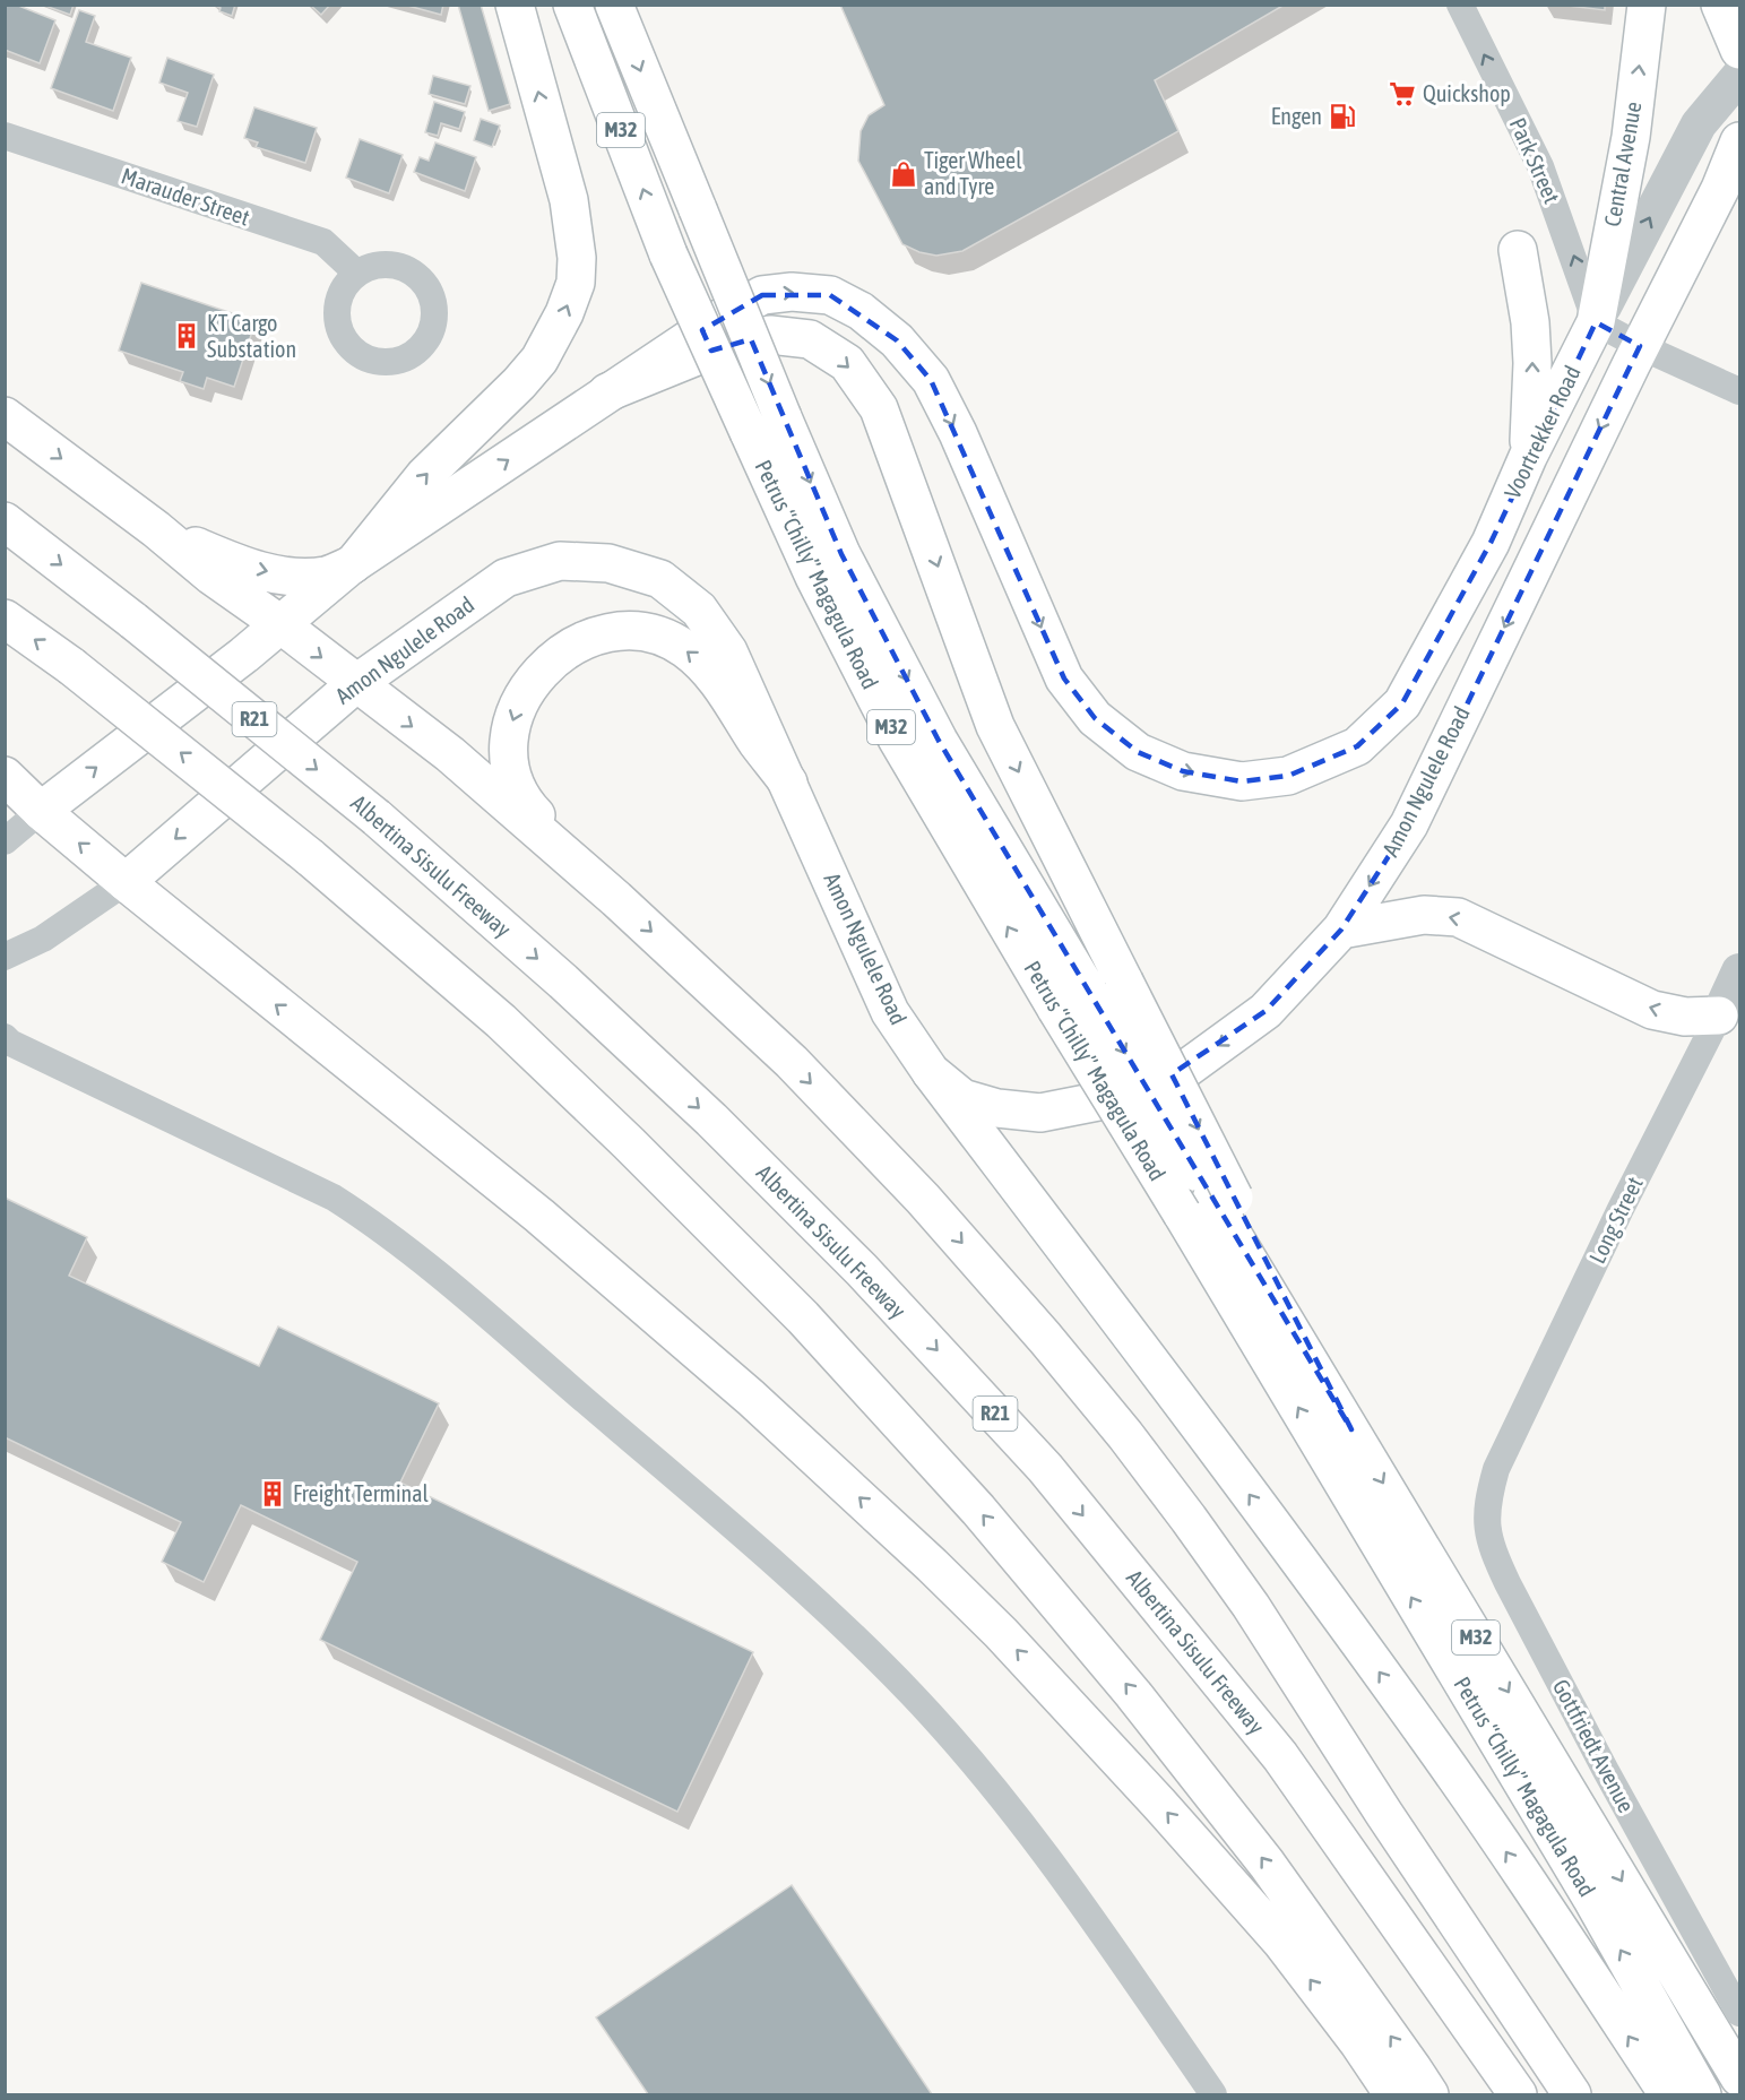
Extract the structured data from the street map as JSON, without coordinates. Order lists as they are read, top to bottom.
{
  "streets": {
    "main road": [
      "M32",
      "Central Avenue",
      "Voortrekker Road",
      "Petrus “Chilly” Magagula Road",
      "Amon Ngulele Road",
      "R21",
      "Albertina Sisulu Freeway"
    ],
    "street": [
      "Park Street",
      "Marauder Street",
      "Long Street",
      "Gottfriedt Avenue"
    ]
  },
  "crossings": [
    ["Park Street", "Central Avenue"],
    ["Park Street", "Voortrekker Road"],
    ["Central Avenue", "Voortrekker Road"],
    ["Long Street", "Gottfriedt Avenue"]
  ],
  "one_way": ["Park Street", "Amon Ngulele Road"],
  "places": {
    "supermarket": ["Quickshop"],
    "fuel station": ["Engen"],
    "shop": ["Tiger Wheel and Tyre"],
    "building": ["KT Cargo Substation", "Freight Terminal"]
  }
}
